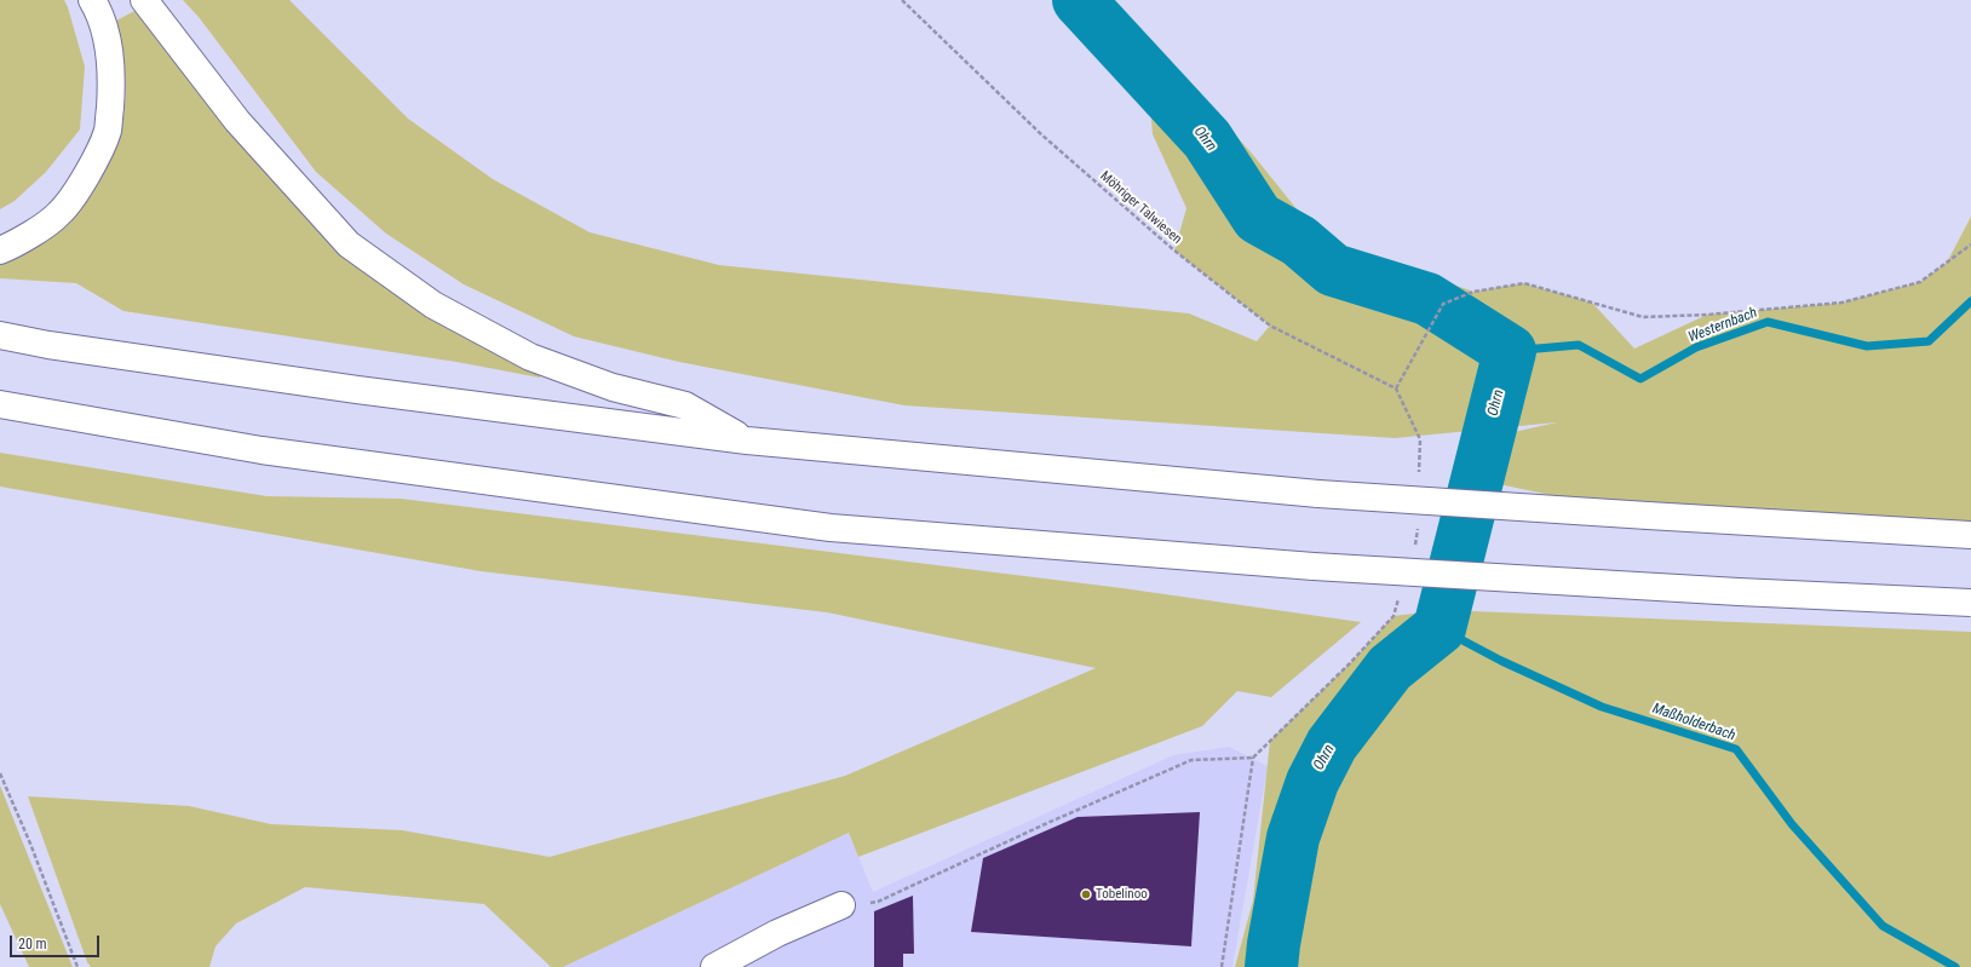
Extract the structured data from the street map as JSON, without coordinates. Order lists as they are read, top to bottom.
{
  "streets": {
    "path": ["Möhriger Talwiesen"]
  },
  "water": ["Ohrn", "Westernbach", "Maßholderbach"],
  "places": ["Tobelinoo"],
  "scale_bar": "20 m"
}
